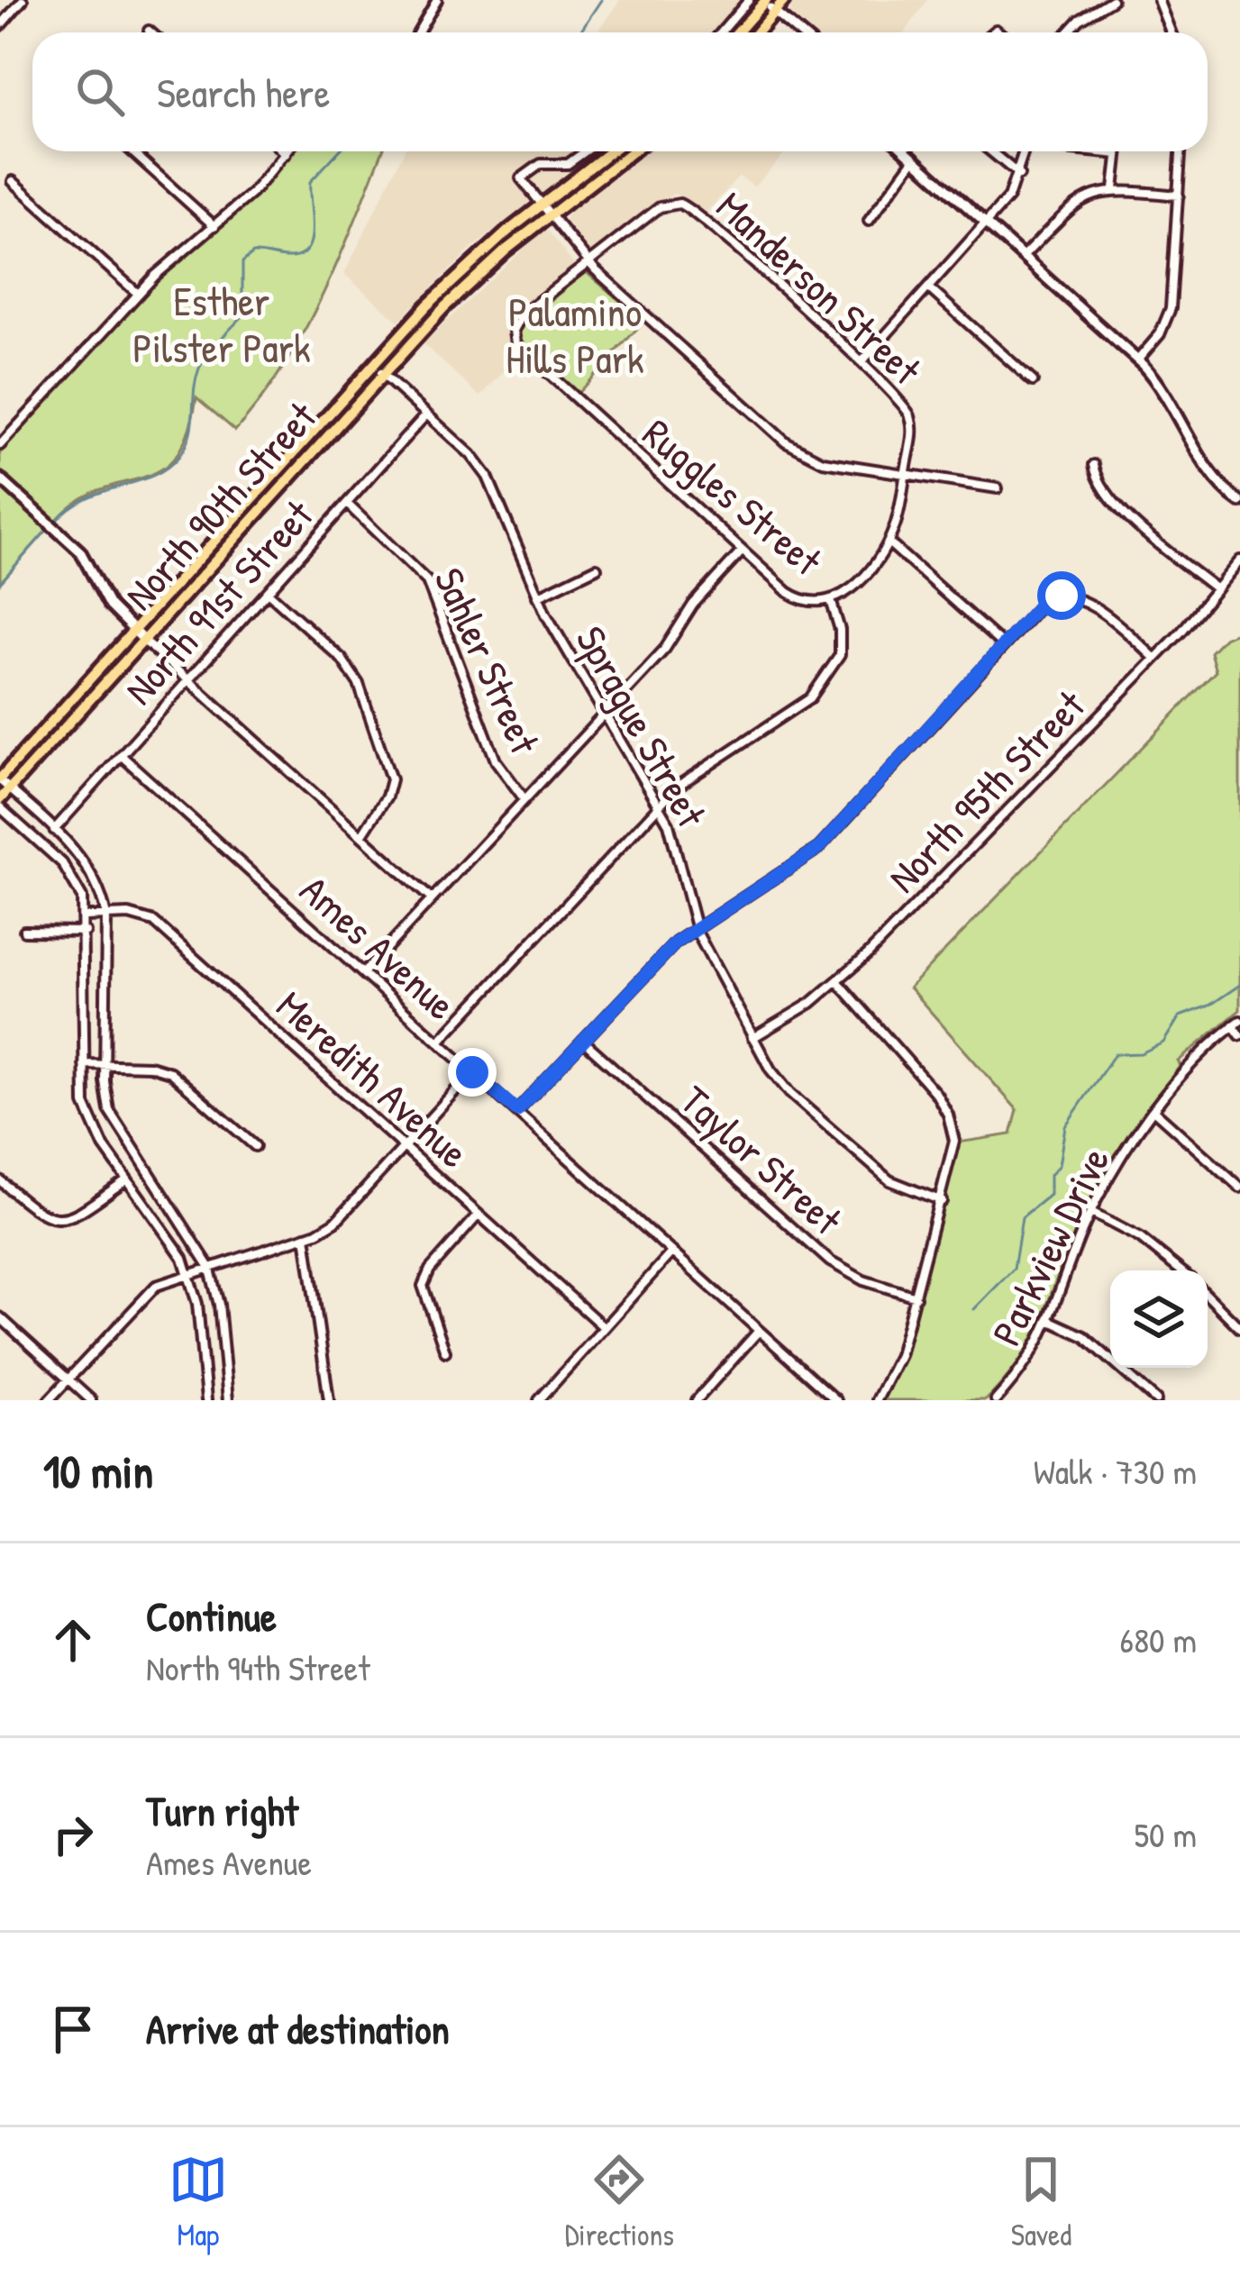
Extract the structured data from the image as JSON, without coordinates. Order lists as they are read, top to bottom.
{
  "streets": {
    "main road": ["North 90th Street"],
    "street": [
      "Manderson Street",
      "Ruggles Street",
      "North 91st Street",
      "Sahler Street",
      "Sprague Street",
      "North 95th Street",
      "Ames Avenue",
      "Meredith Avenue",
      "Taylor Street",
      "Parkview Drive"
    ]
  },
  "crossings": [
    ["Manderson Street", "Ruggles Street"],
    ["North 90th Street", "Sprague Street"],
    ["North 91st Street", "Sahler Street"],
    ["North 91st Street", "Sprague Street"],
    ["North 91st Street", "Ames Avenue"],
    ["Sprague Street", "North 95th Street"]
  ],
  "parks": ["Esther Pilster Park", "Palamino Hills Park"],
  "page": {
    "search": "Search here",
    "heading": ["10 min", "Walk · 730 m"],
    "list": [
      ["Continue", "North 94th Street", "680 m"],
      ["Turn right", "Ames Avenue", "50 m"],
      "Arrive at destination"
    ],
    "nav": ["Map", "Directions", "Saved"]
  }
}
